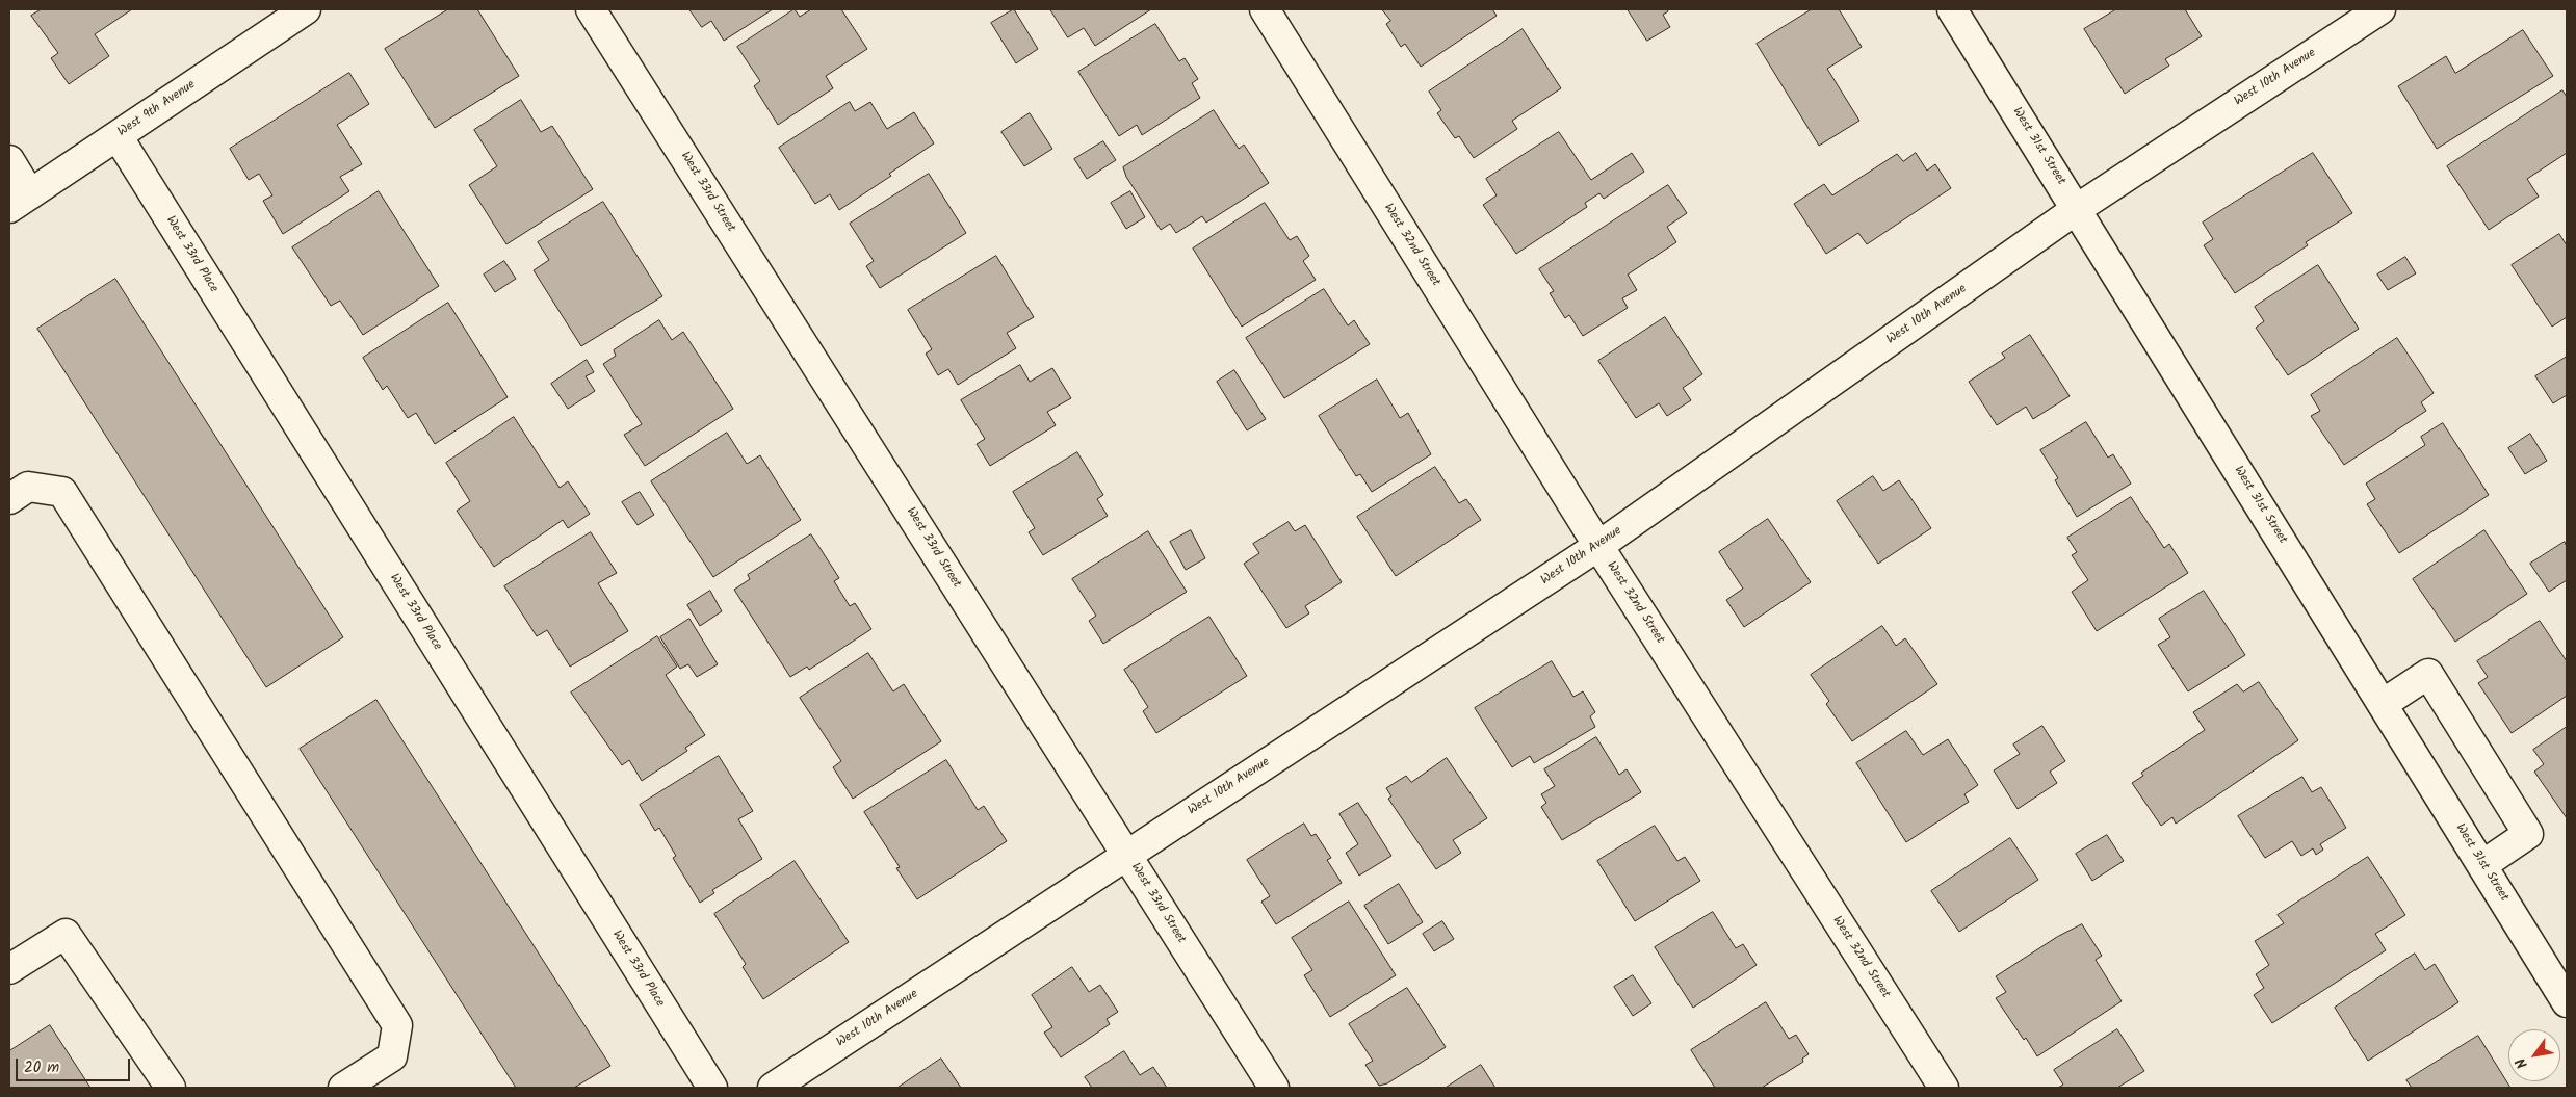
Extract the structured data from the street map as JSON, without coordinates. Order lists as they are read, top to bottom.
{
  "streets": {
    "street": [
      "West 10th Avenue",
      "West 9th Avenue",
      "West 31st Street",
      "West 33rd Street",
      "West 32nd Street",
      "West 33rd Place"
    ]
  },
  "crossings": [
    ["West 10th Avenue", "West 31st Street"],
    ["West 10th Avenue", "West 33rd Street"],
    ["West 10th Avenue", "West 32nd Street"],
    ["West 9th Avenue", "West 33rd Place"]
  ],
  "scale_bar": "20 m",
  "north": "bottom left"
}
